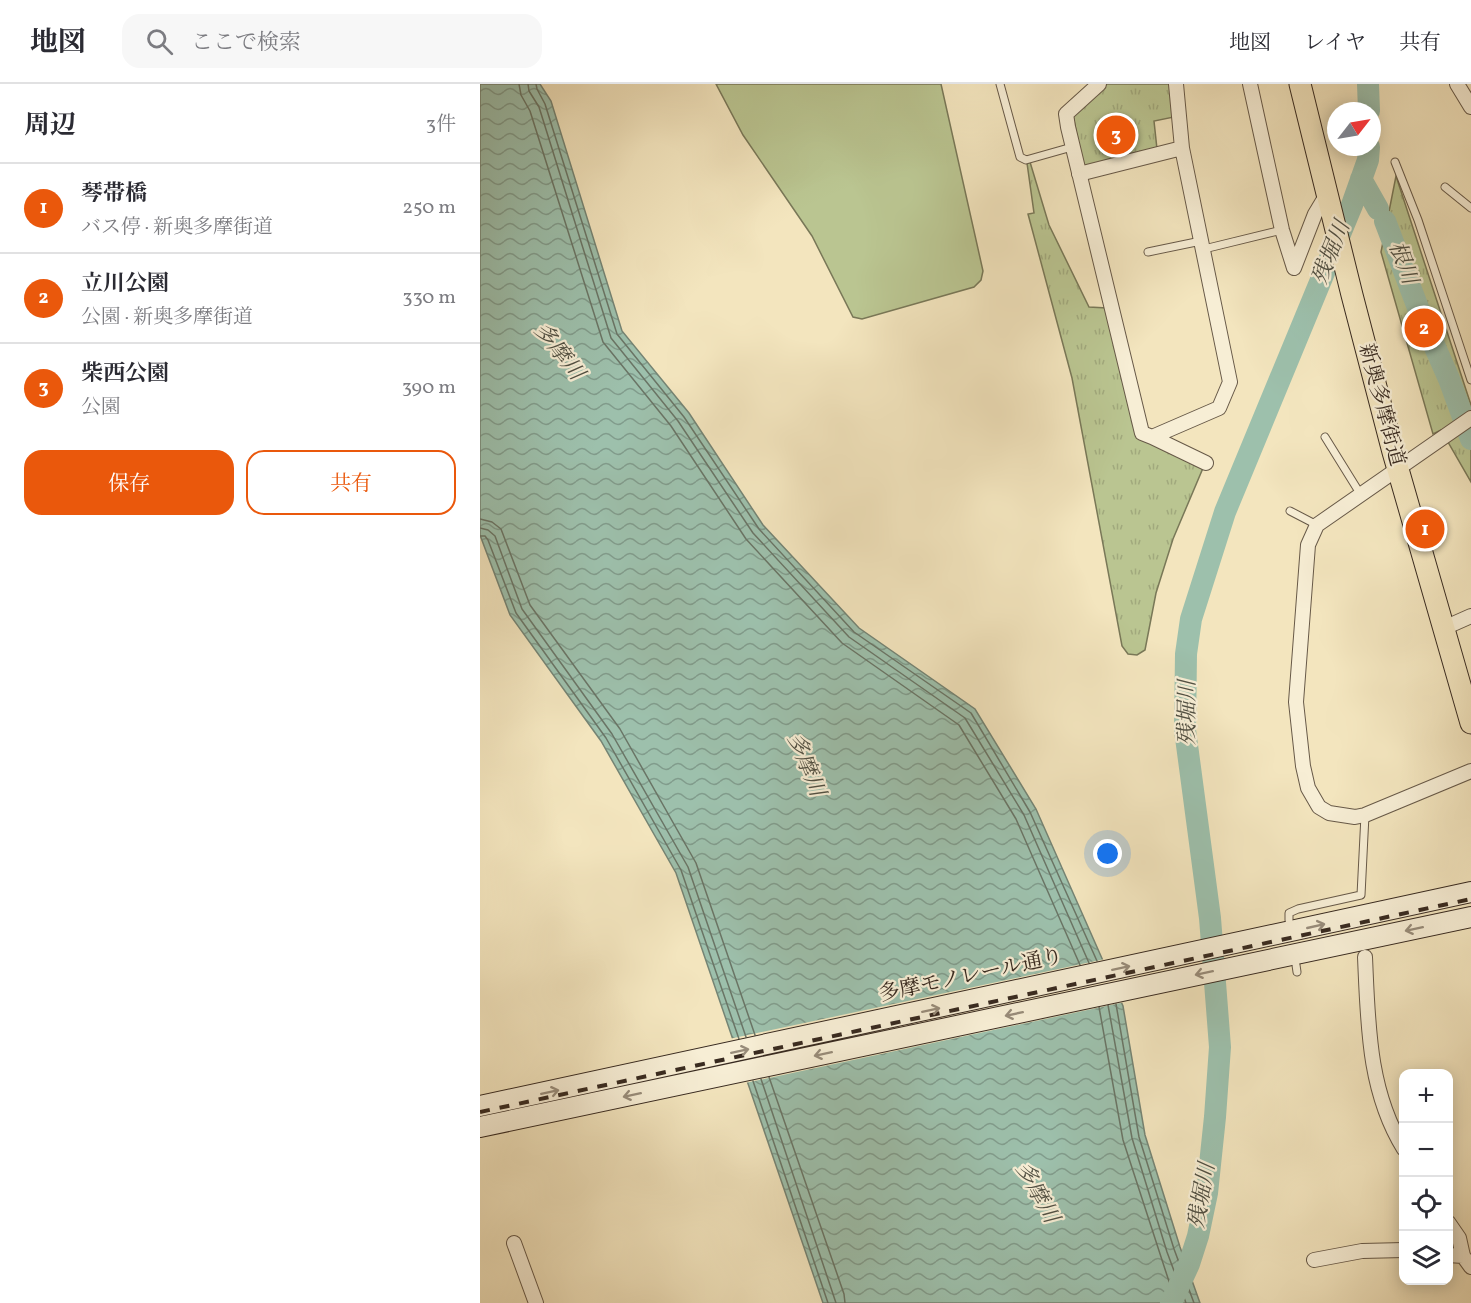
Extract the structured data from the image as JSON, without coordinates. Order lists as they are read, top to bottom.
{
  "streets": {
    "main road": ["新奥多摩街道", "多摩モノレール通り"]
  },
  "water": ["残堀川", "根川", "多摩川"],
  "north": "top right",
  "page": {
    "header": "地図",
    "search": "ここで検索",
    "nav": ["地図", "レイヤ", "共有"],
    "heading": ["周辺", "3件"],
    "pins": ["3", "2", "1"],
    "list": [
      {
        "mark": "1",
        "name": "琴帯橋",
        "note": "バス停 · 新奥多摩街道",
        "value": "250 m"
      },
      {
        "mark": "2",
        "name": "立川公園",
        "note": "公園 · 新奥多摩街道",
        "value": "330 m"
      },
      {
        "mark": "3",
        "name": "柴西公園",
        "note": "公園",
        "value": "390 m"
      }
    ],
    "buttons": ["保存", "共有"],
    "map_buttons": ["+", "−"]
  }
}
